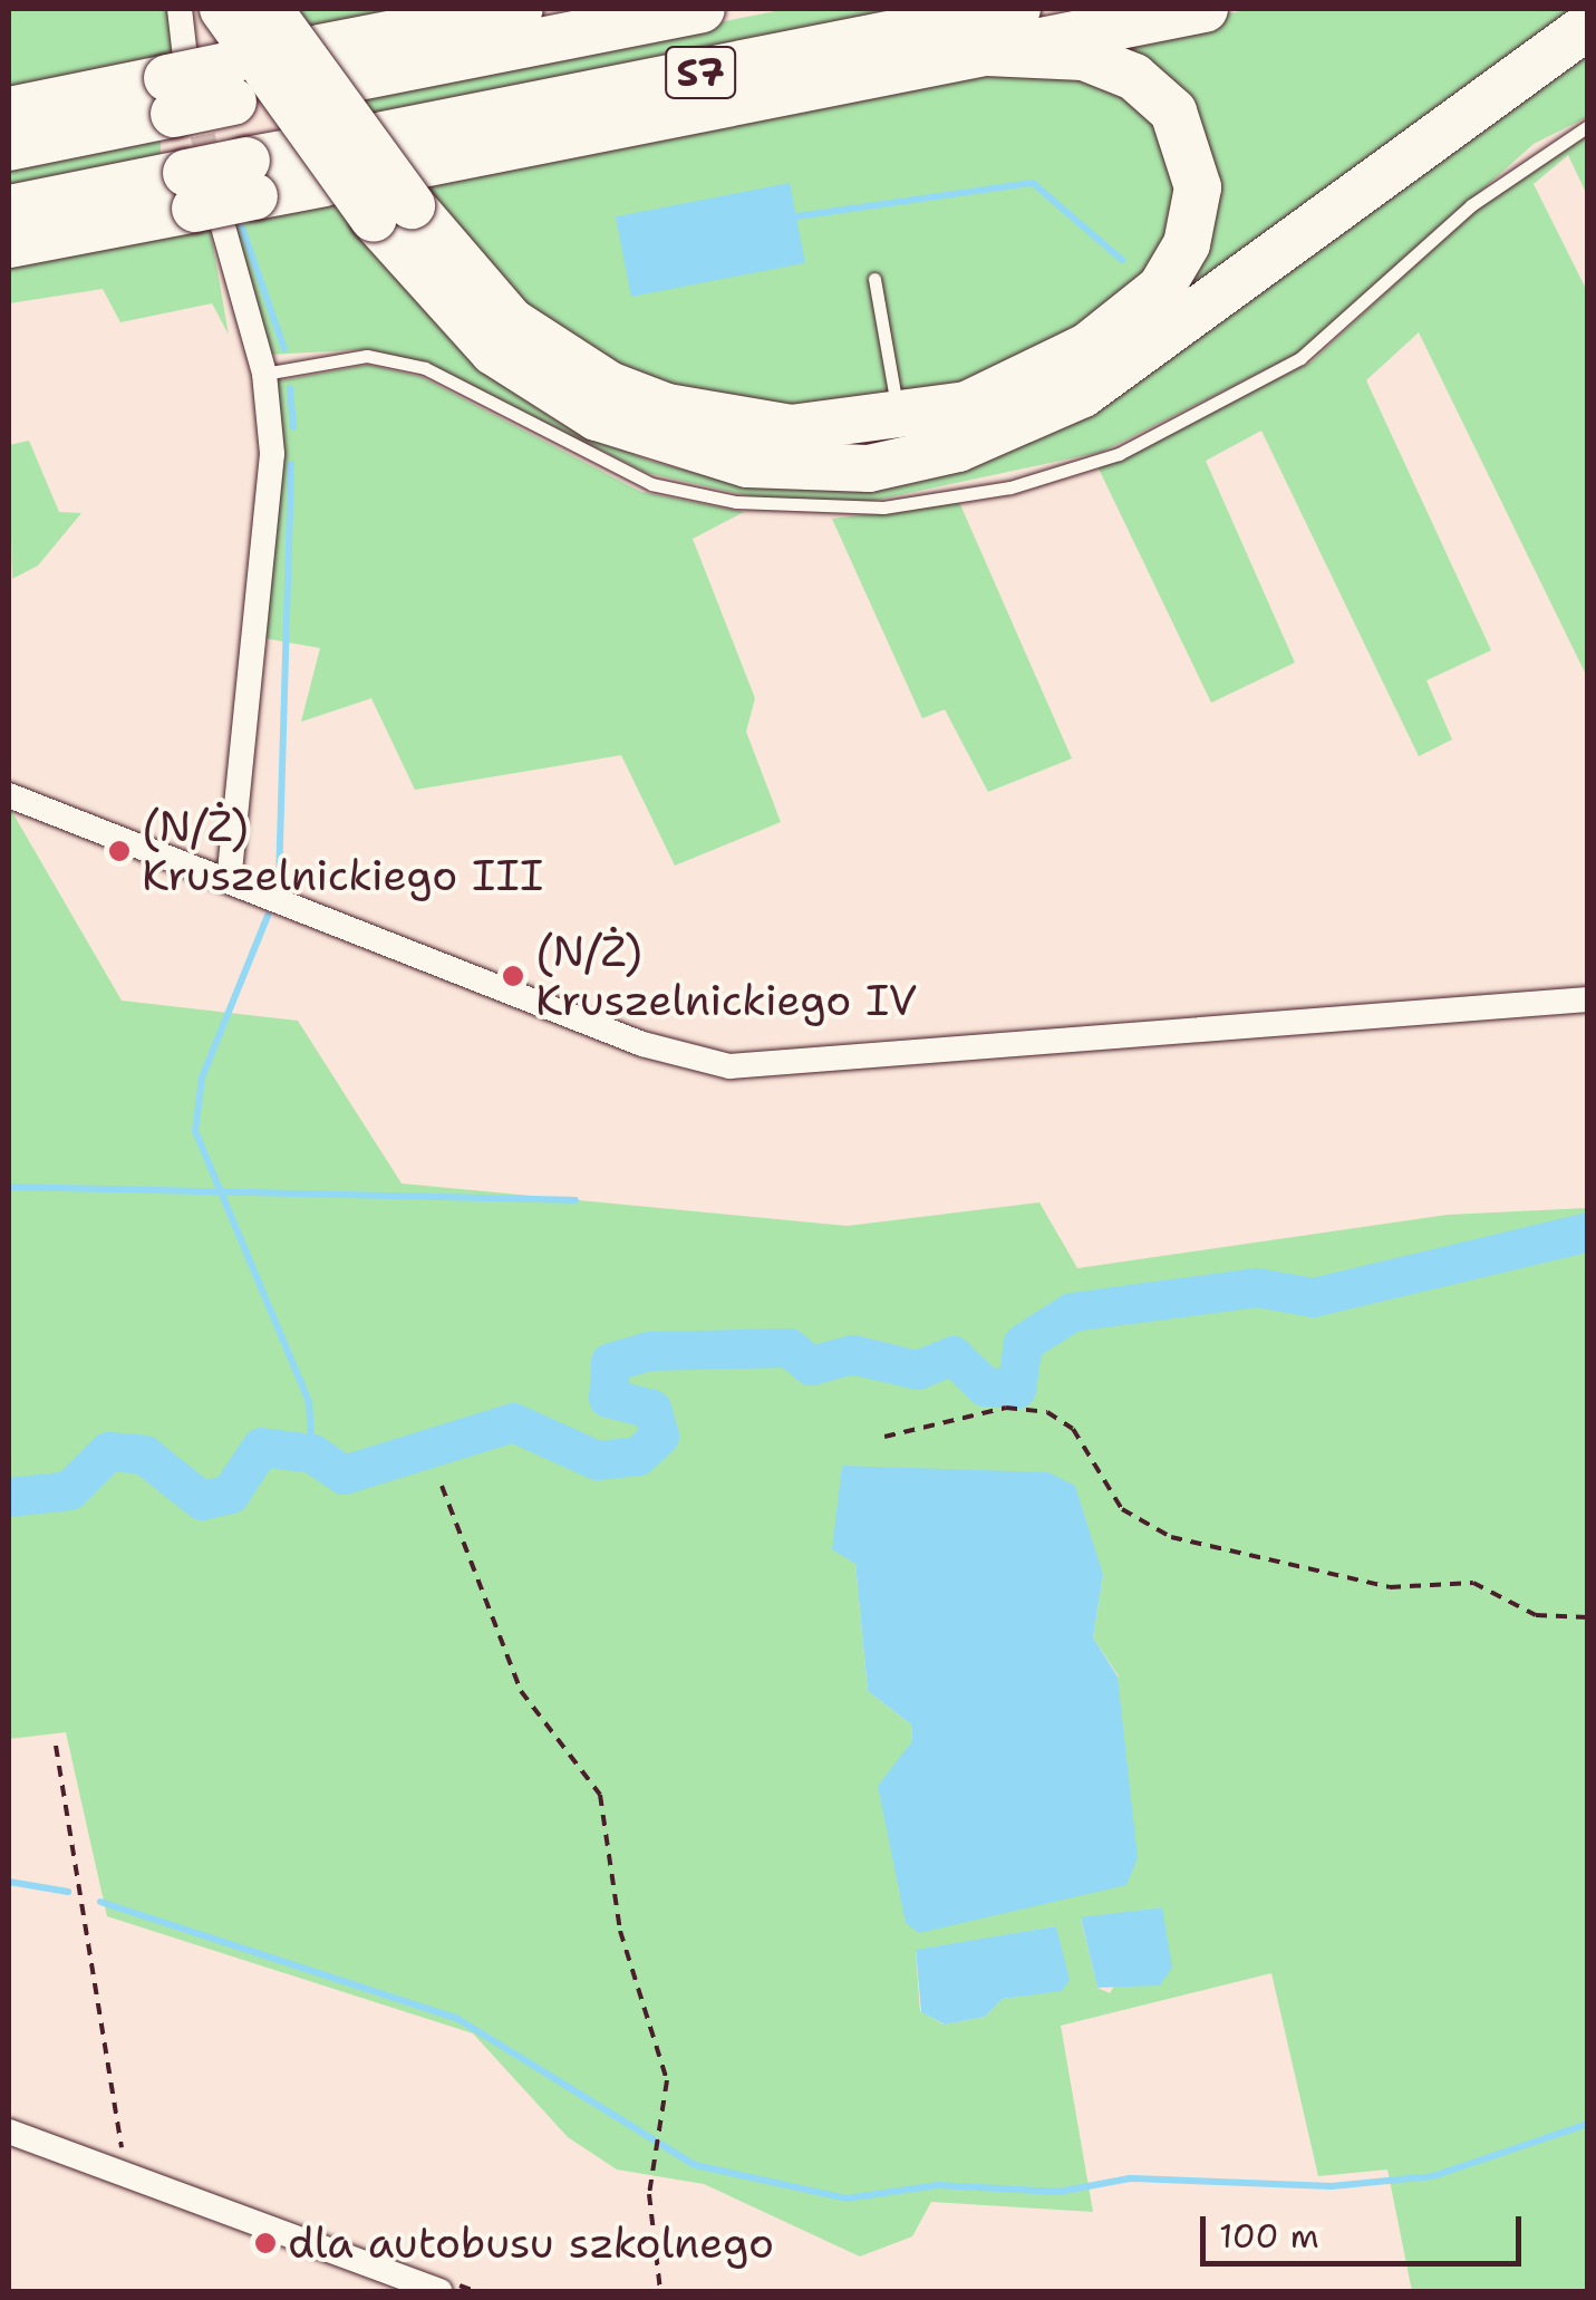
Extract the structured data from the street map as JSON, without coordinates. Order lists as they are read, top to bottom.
{
  "streets": {
    "highway": ["S7"]
  },
  "places": ["(N/Ż) Kruszelnickiego III", "(N/Ż) Kruszelnickiego IV", "dla autobusu szkolnego"],
  "scale_bar": "100 m"
}
